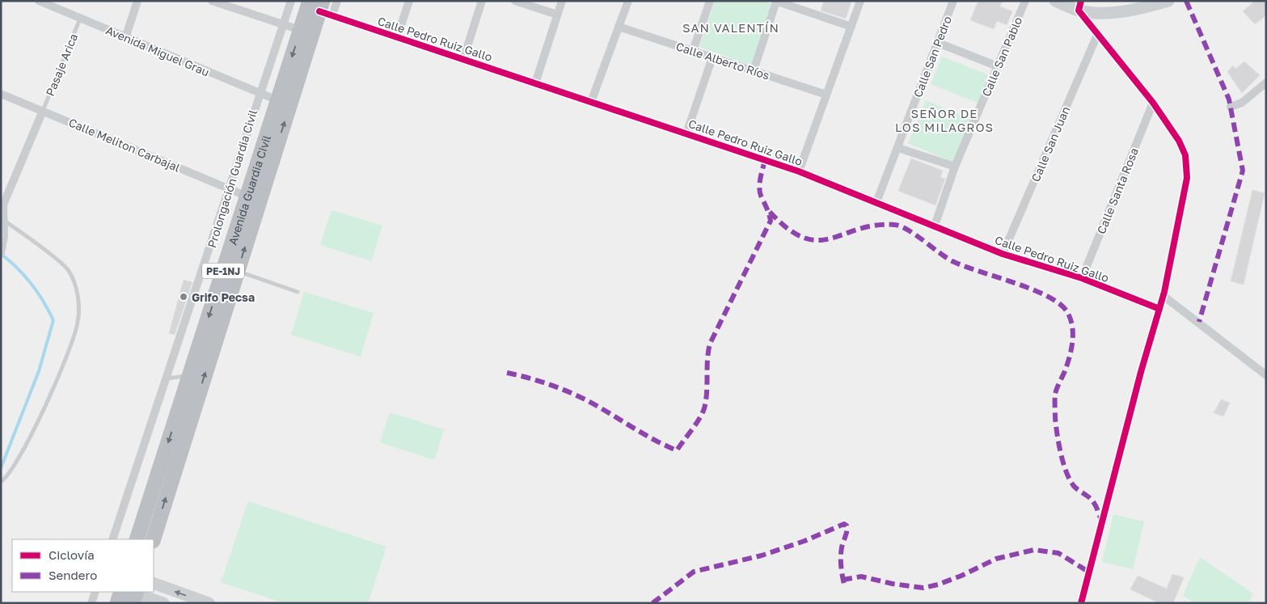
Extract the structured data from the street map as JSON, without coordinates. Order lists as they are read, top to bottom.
{
  "streets": {
    "highway": ["Avenida Guardia Civil", "PE-1NJ"],
    "street": [
      "Calle Pedro Ruiz Gallo",
      "Avenida Miguel Grau",
      "Calle San Pedro",
      "Calle San Pablo",
      "Calle Alberto Ríos",
      "Calle San Juan",
      "Calle Meliton Carbajal",
      "Prolongación Guardia Civil",
      "Calle Santa Rosa"
    ],
    "lane": ["Pasaje Arica"]
  },
  "crossings": [
    ["Calle Pedro Ruiz Gallo", "Calle San Pedro"],
    ["Calle Pedro Ruiz Gallo", "Calle San Pablo"],
    ["Calle Pedro Ruiz Gallo", "Calle San Juan"],
    ["Calle Pedro Ruiz Gallo", "Avenida Guardia Civil"],
    ["Calle Pedro Ruiz Gallo", "Calle Santa Rosa"],
    ["Avenida Miguel Grau", "Pasaje Arica"],
    ["Avenida Miguel Grau", "Prolongación Guardia Civil"],
    ["Avenida Miguel Grau", "Avenida Guardia Civil"],
    ["Pasaje Arica", "Calle Meliton Carbajal"],
    ["Calle Meliton Carbajal", "Prolongación Guardia Civil"],
    ["Calle Meliton Carbajal", "Avenida Guardia Civil"]
  ],
  "districts": ["SAN VALENTÍN", "SEÑOR DE LOS MILAGROS"],
  "places": ["Grifo Pecsa"],
  "legend": ["Ciclovía", "Sendero"]
}
